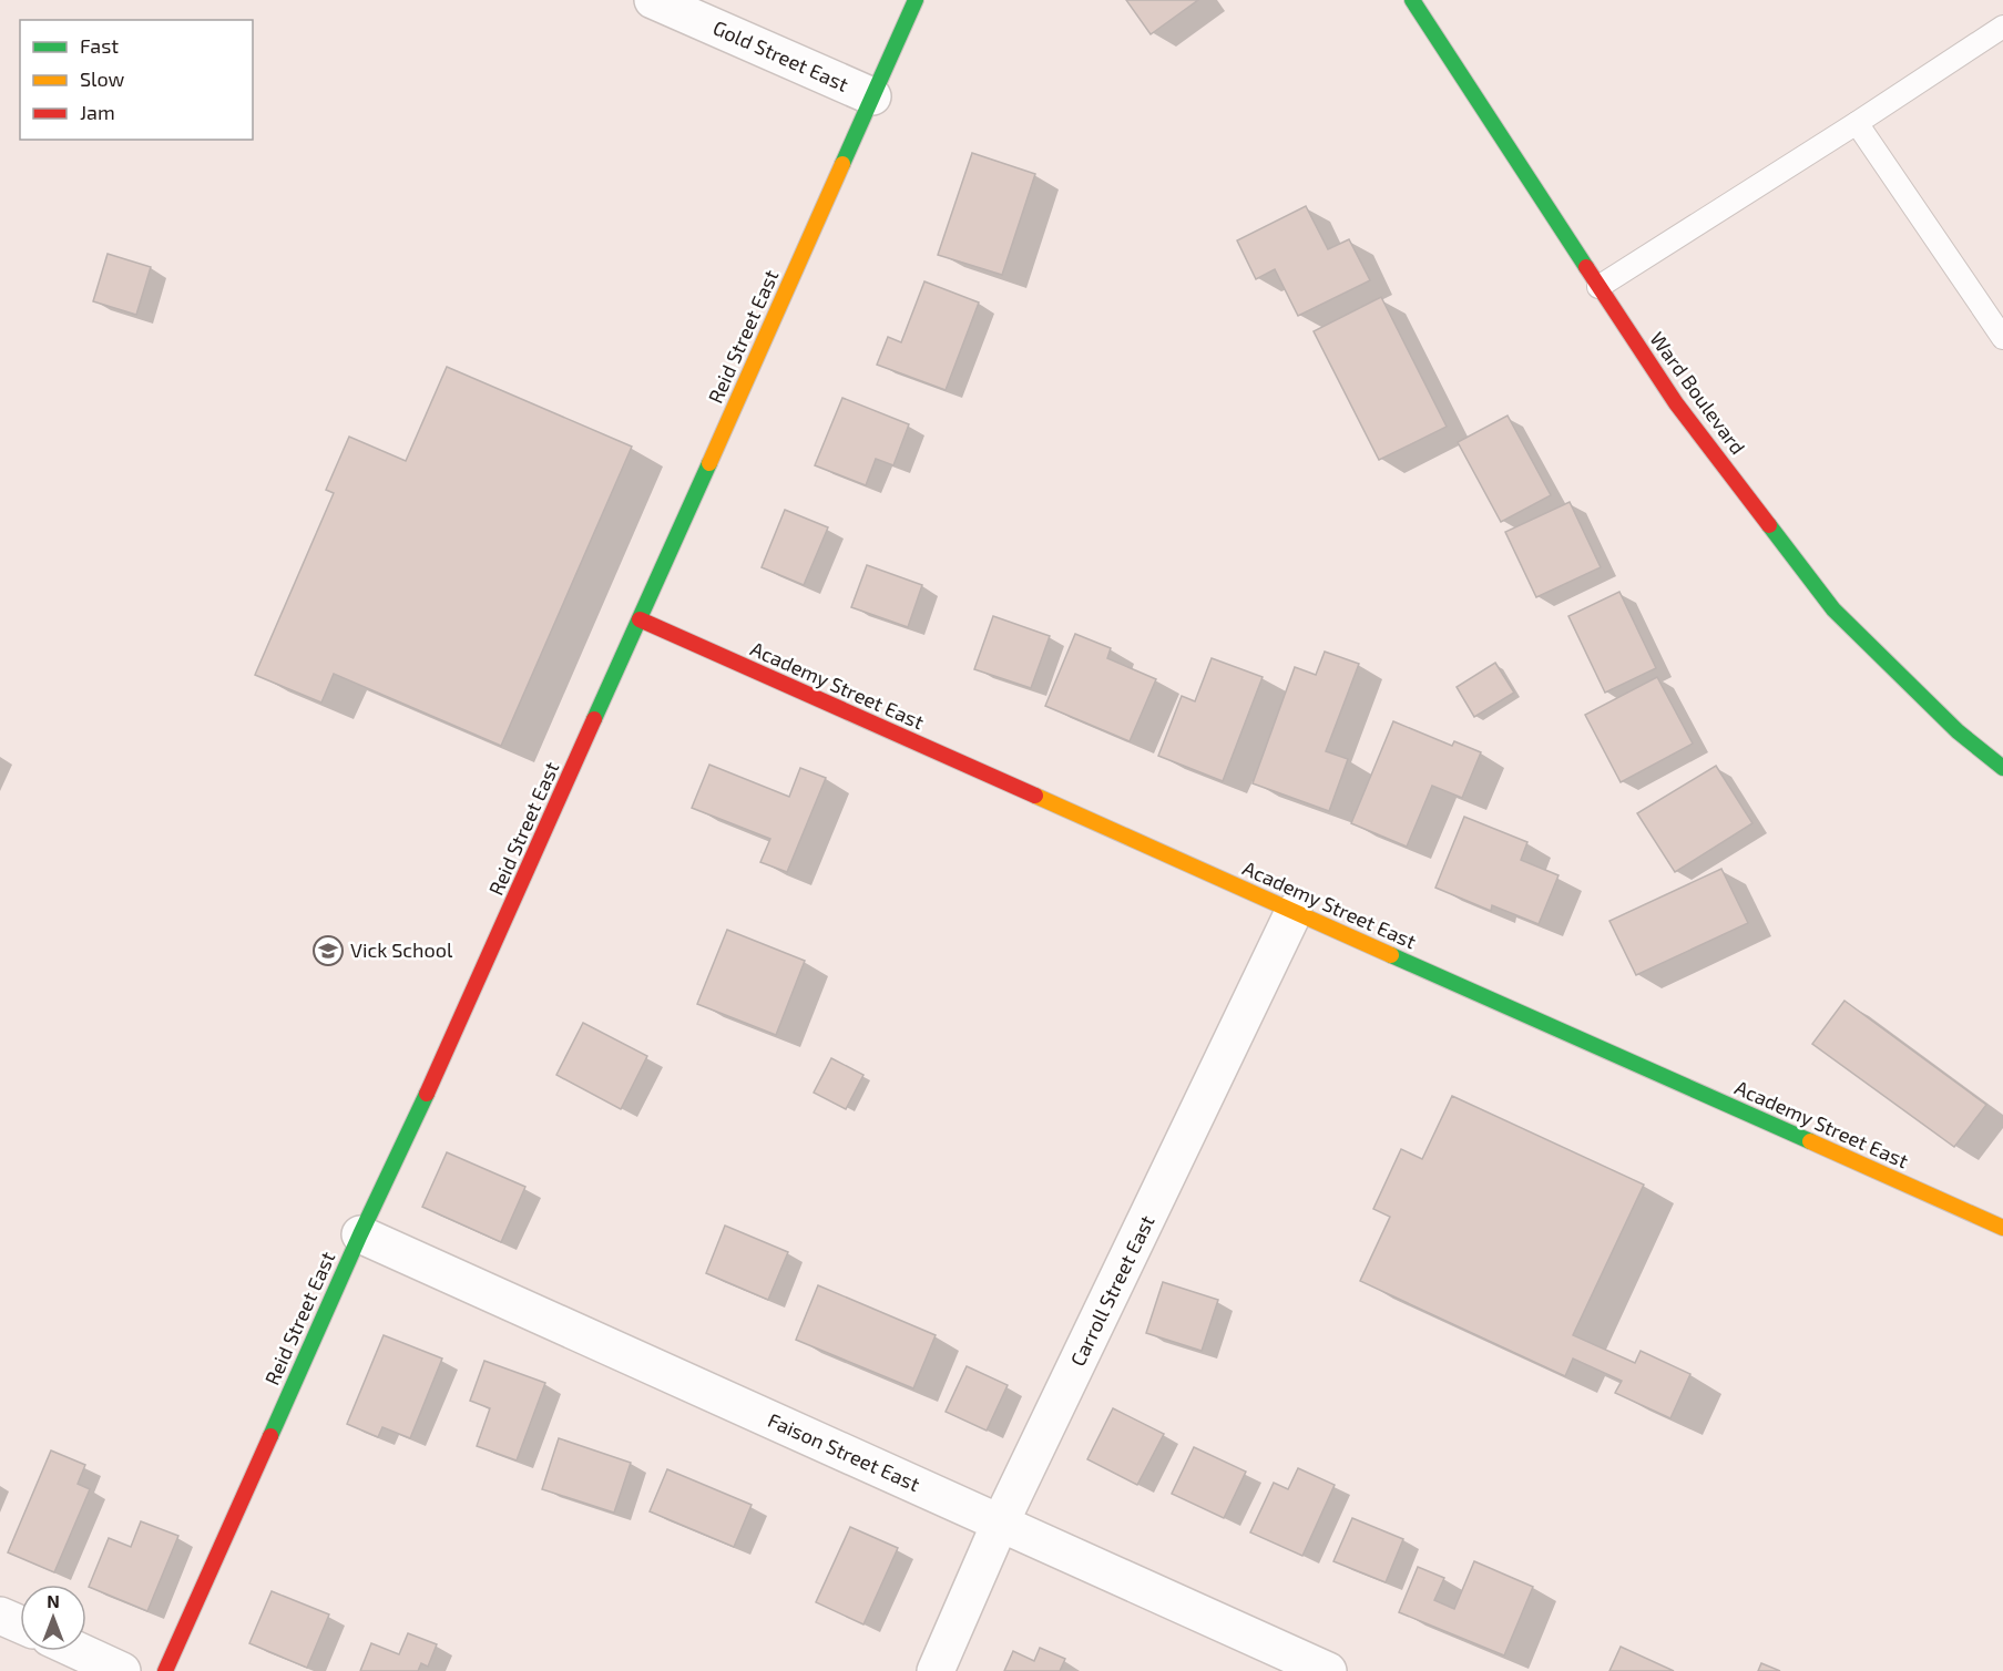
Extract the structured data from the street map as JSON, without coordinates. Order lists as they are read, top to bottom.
{
  "streets": {
    "street": [
      "Gold Street East",
      "Reid Street East",
      "Ward Boulevard",
      "Academy Street East",
      "Carroll Street East",
      "Faison Street East"
    ]
  },
  "crossings": [
    ["Gold Street East", "Reid Street East"],
    ["Reid Street East", "Academy Street East"],
    ["Reid Street East", "Faison Street East"],
    ["Academy Street East", "Carroll Street East"],
    ["Carroll Street East", "Faison Street East"]
  ],
  "places": {
    "school or university": ["Vick School"]
  },
  "legend": ["Fast", "Slow", "Jam"],
  "north": "top"
}
